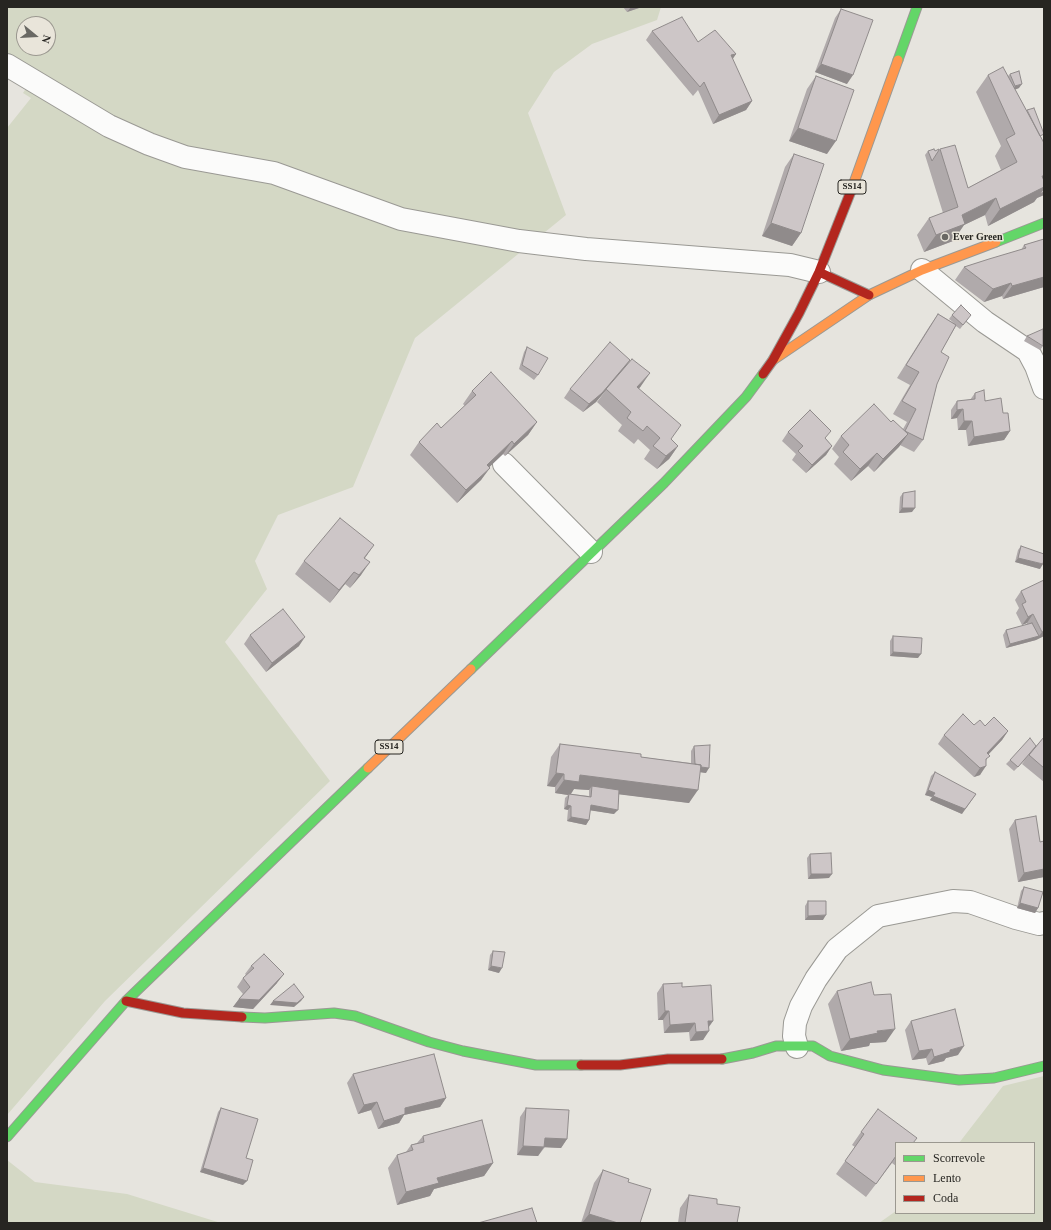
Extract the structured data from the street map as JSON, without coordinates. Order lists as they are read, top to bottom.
{
  "streets": {
    "main road": ["SS14"]
  },
  "places": ["Ever Green"],
  "legend": ["Scorrevole", "Lento", "Coda"],
  "north": "right"
}
